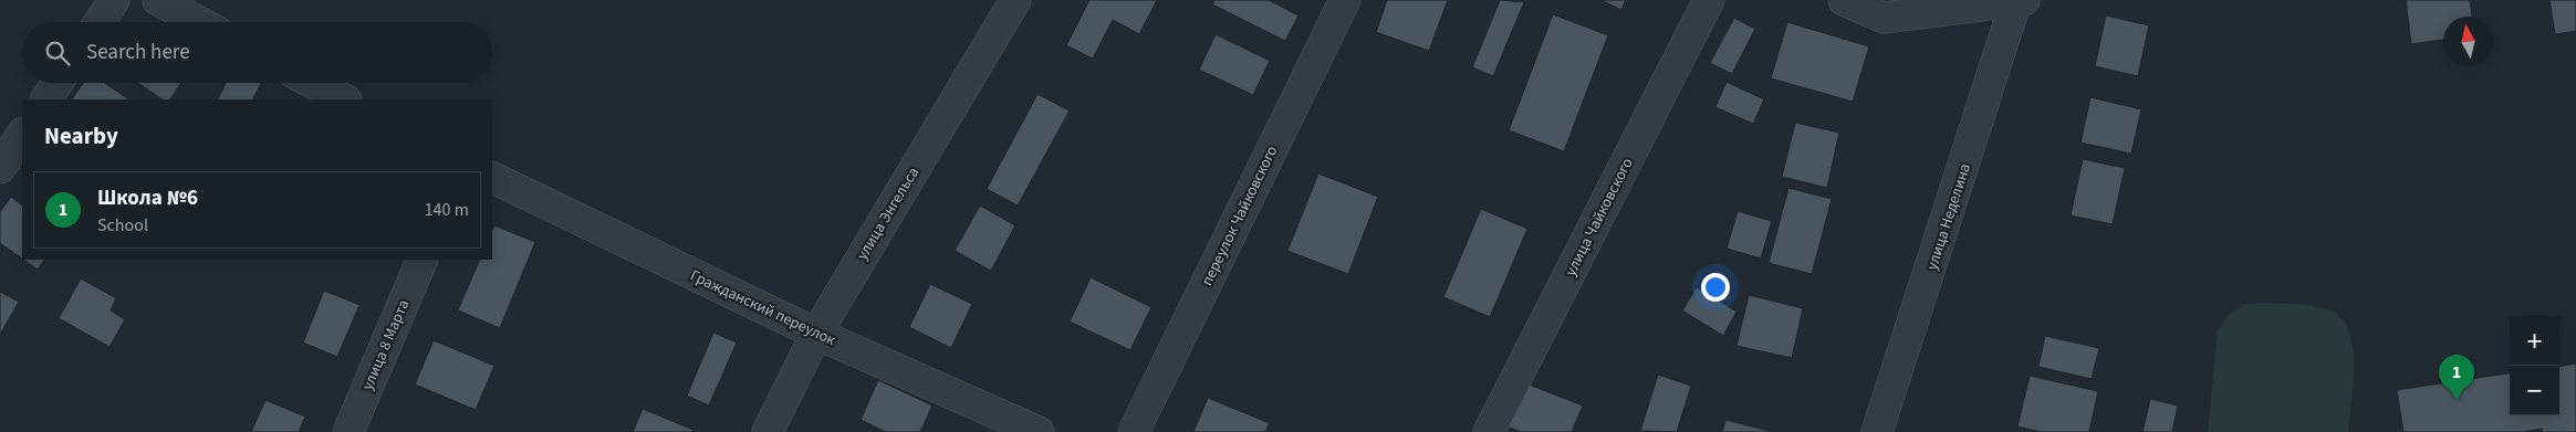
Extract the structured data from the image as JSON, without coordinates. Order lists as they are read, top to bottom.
{
  "streets": {
    "street": [
      "улица Энгельса",
      "переулок Чайковского",
      "улица Чайковского",
      "улица Неделина",
      "Гражданский переулок",
      "улица 8 Марта"
    ]
  },
  "crossings": [
    ["улица Энгельса", "Гражданский переулок"]
  ],
  "north": "top",
  "page": {
    "search": "Search here",
    "heading": "Nearby",
    "list": [
      {
        "mark": "1",
        "name": "Школа №6",
        "note": "School",
        "value": "140 m"
      }
    ],
    "map_buttons": ["+", "−"],
    "pins": "1"
  }
}
